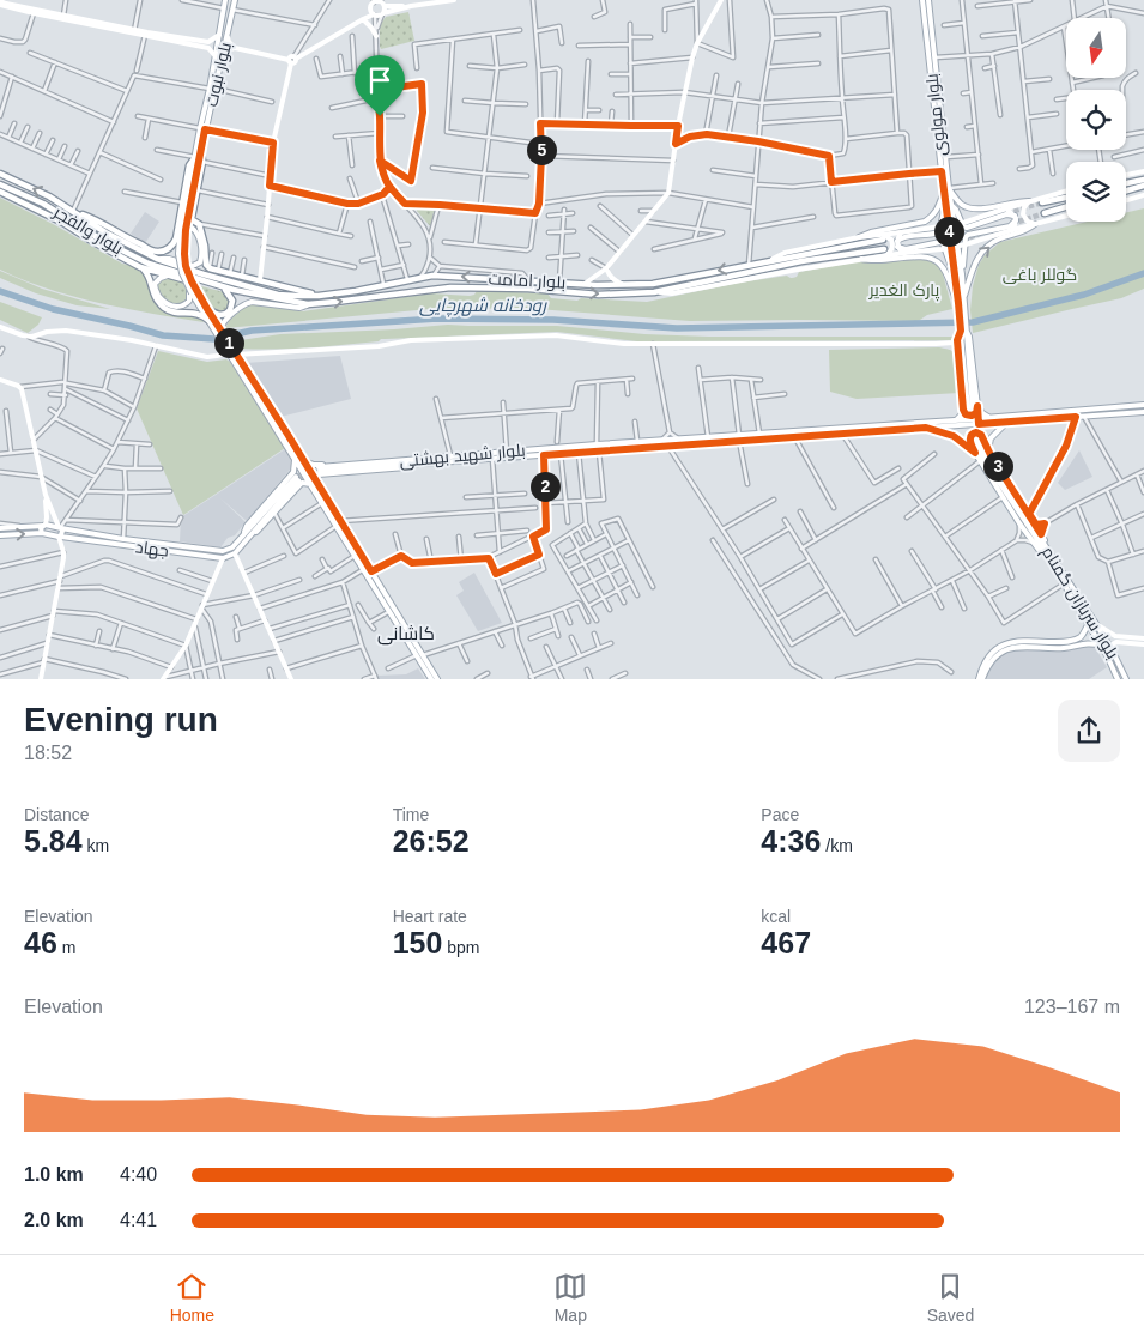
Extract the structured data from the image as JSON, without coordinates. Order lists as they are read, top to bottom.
{
  "streets": {
    "highway": ["بلوار والفجر", "بلوار امامت"],
    "main road": [
      "بلوار نبوت",
      "بلوار مولوی",
      "بلوار شهید بهشتی",
      "جهاد",
      "بلوار سربازان گمنام"
    ]
  },
  "crossings": [
    ["بلوار والفجر", "بلوار امامت"]
  ],
  "districts": ["کاشانی"],
  "water": ["رودخانه شهرچایی"],
  "parks": ["گوللر باغی", "پارک الغدیر"],
  "north": "bottom",
  "page": {
    "pins": [
      "5",
      "4",
      "1",
      "3",
      "2"
    ],
    "heading": ["Evening run", "18:52"],
    "stats": [
      ["Distance", "5.84 km"],
      ["Time", "26:52"],
      ["Pace", "4:36 /km"],
      ["Elevation", "46 m"],
      ["Heart rate", "150 bpm"],
      ["kcal", "467"]
    ],
    "chart": ["Elevation", "123–167 m"],
    "list": [
      {
        "name": "1.0 km",
        "note": "4:40"
      },
      {
        "name": "2.0 km",
        "note": "4:41"
      }
    ],
    "tabs": ["Home", "Map", "Saved"]
  }
}
